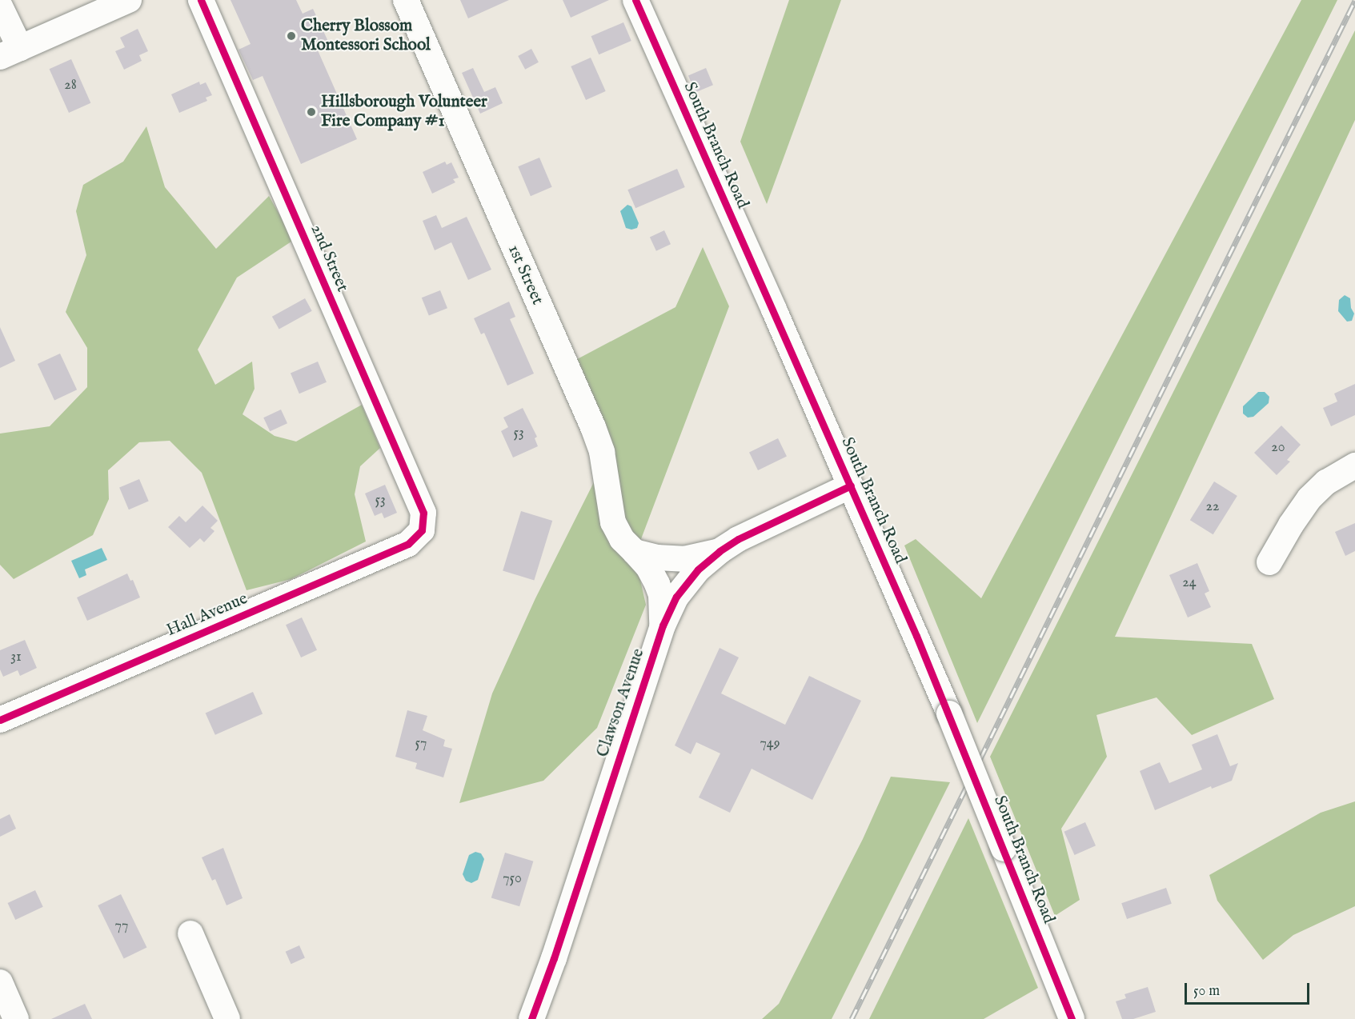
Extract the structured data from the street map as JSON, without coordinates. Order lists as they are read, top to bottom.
{
  "streets": {
    "street": [
      "South Branch Road",
      "2nd Street",
      "1st Street",
      "Hall Avenue",
      "Clawson Avenue"
    ]
  },
  "crossings": [
    ["South Branch Road", "Clawson Avenue"],
    ["2nd Street", "Hall Avenue"],
    ["1st Street", "Clawson Avenue"]
  ],
  "places": ["Cherry Blossom Montessori School", "Hillsborough Volunteer Fire Company #1"],
  "house_numbers": [
    "28",
    "53",
    "20",
    "53",
    "22",
    "24",
    "31",
    "57",
    "749",
    "750",
    "77"
  ],
  "scale_bar": "50 m"
}
